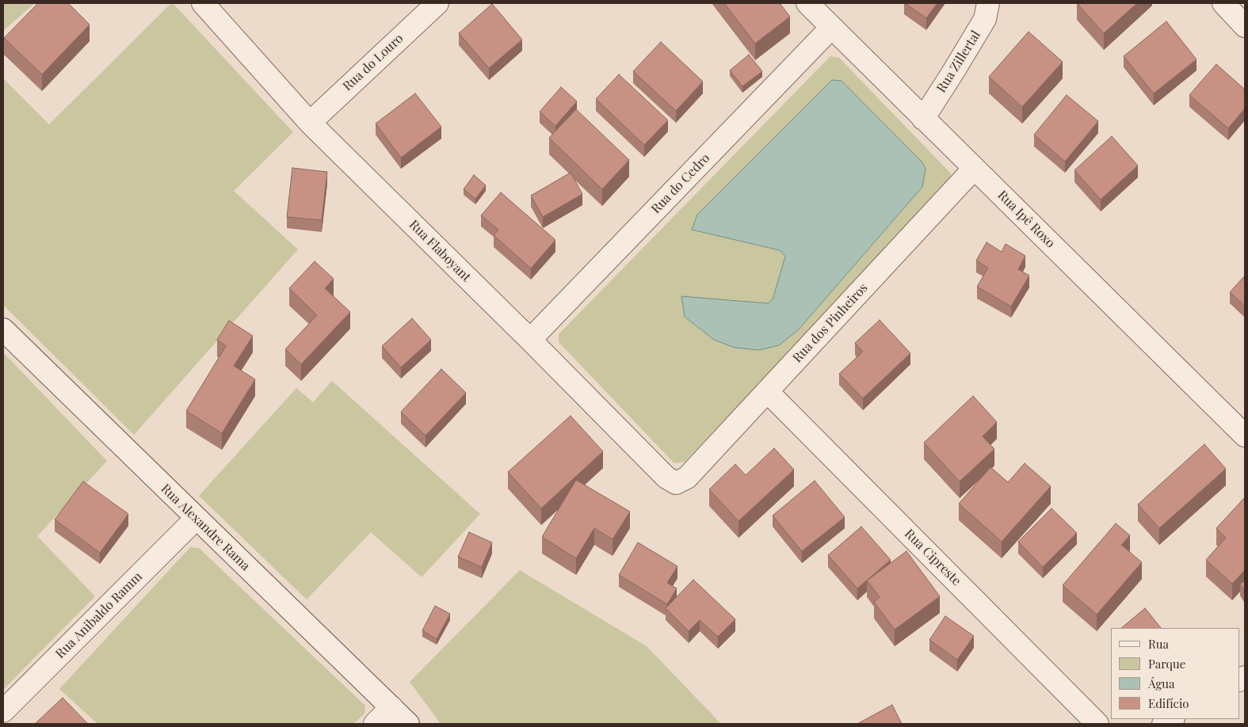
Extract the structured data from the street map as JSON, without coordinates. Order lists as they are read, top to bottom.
{
  "streets": {
    "street": [
      "Rua Zillertal",
      "Rua do Louro",
      "Rua do Cedro",
      "Rua Ipê Roxo",
      "Rua Flaboyant",
      "Rua dos Pinheiros",
      "Rua Alexandre Rama",
      "Rua Cipreste",
      "Rua Anibaldo Ramm"
    ]
  },
  "crossings": [
    ["Rua Zillertal", "Rua Ipê Roxo"],
    ["Rua do Louro", "Rua Flaboyant"],
    ["Rua do Cedro", "Rua Ipê Roxo"],
    ["Rua do Cedro", "Rua Flaboyant"],
    ["Rua Ipê Roxo", "Rua dos Pinheiros"],
    ["Rua Flaboyant", "Rua dos Pinheiros"],
    ["Rua dos Pinheiros", "Rua Cipreste"],
    ["Rua Alexandre Rama", "Rua Anibaldo Ramm"]
  ],
  "legend": [
    "Rua",
    "Parque",
    "Água",
    "Edifício"
  ]
}
